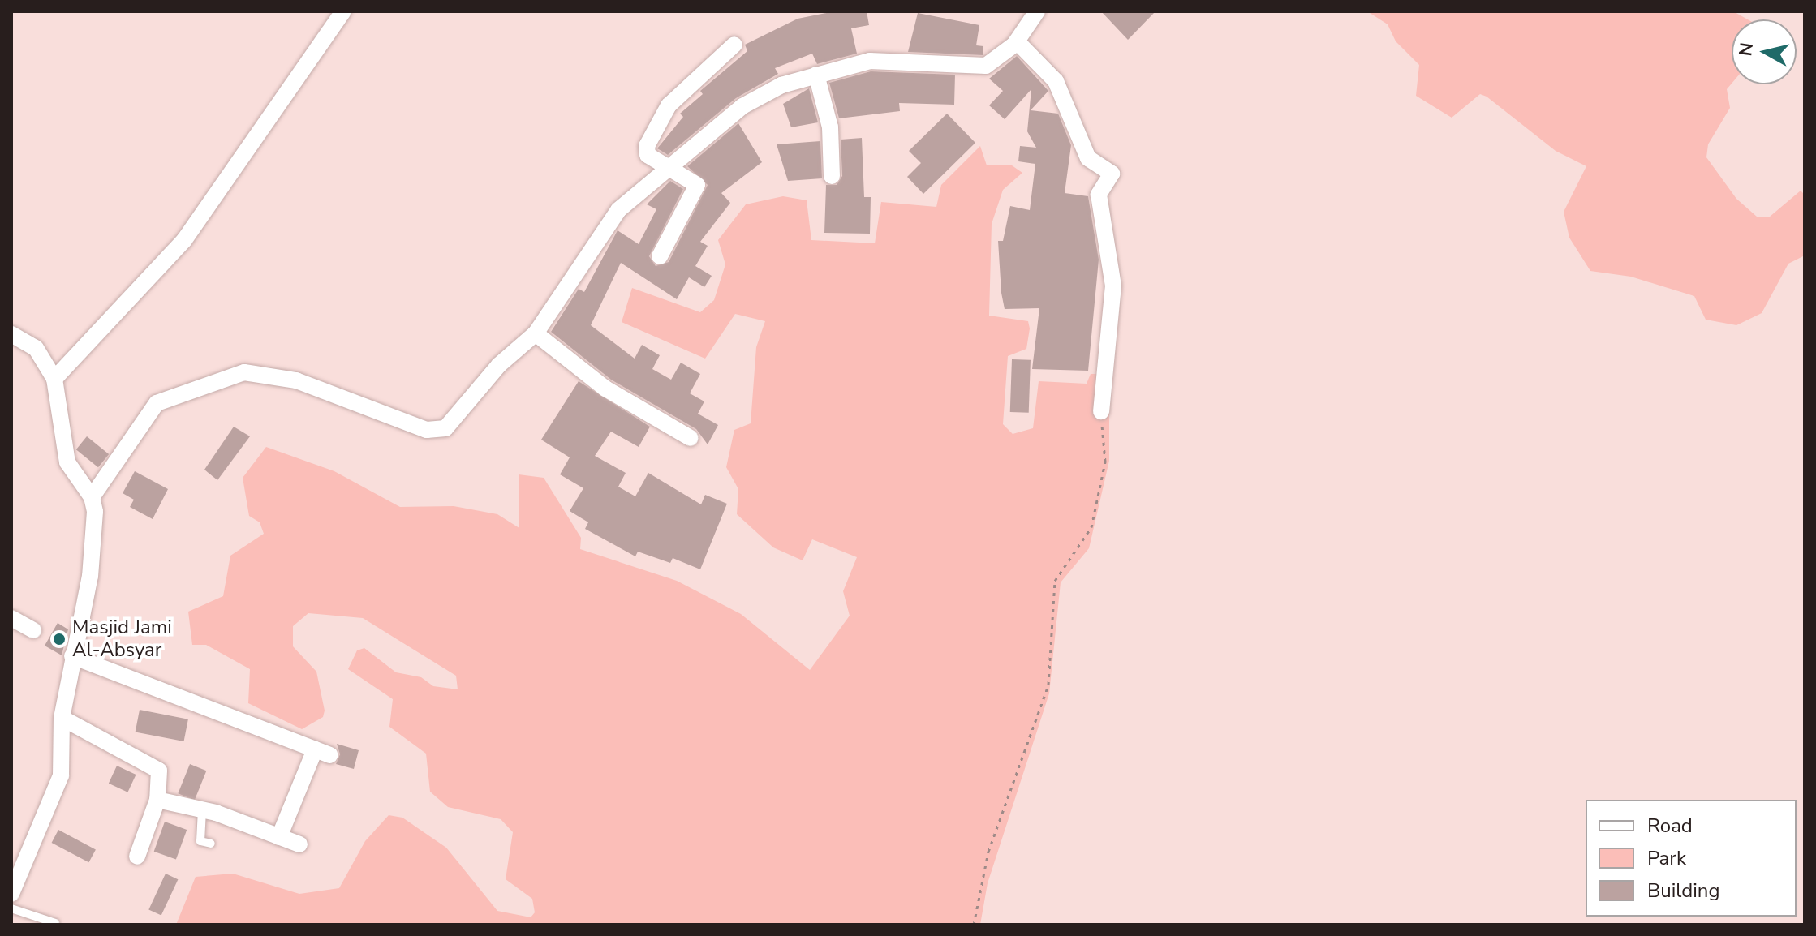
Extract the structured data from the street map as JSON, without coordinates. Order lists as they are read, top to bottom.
{
  "places": ["Masjid Jami Al-Absyar"],
  "legend": ["Road", "Park", "Building"],
  "north": "left"
}
